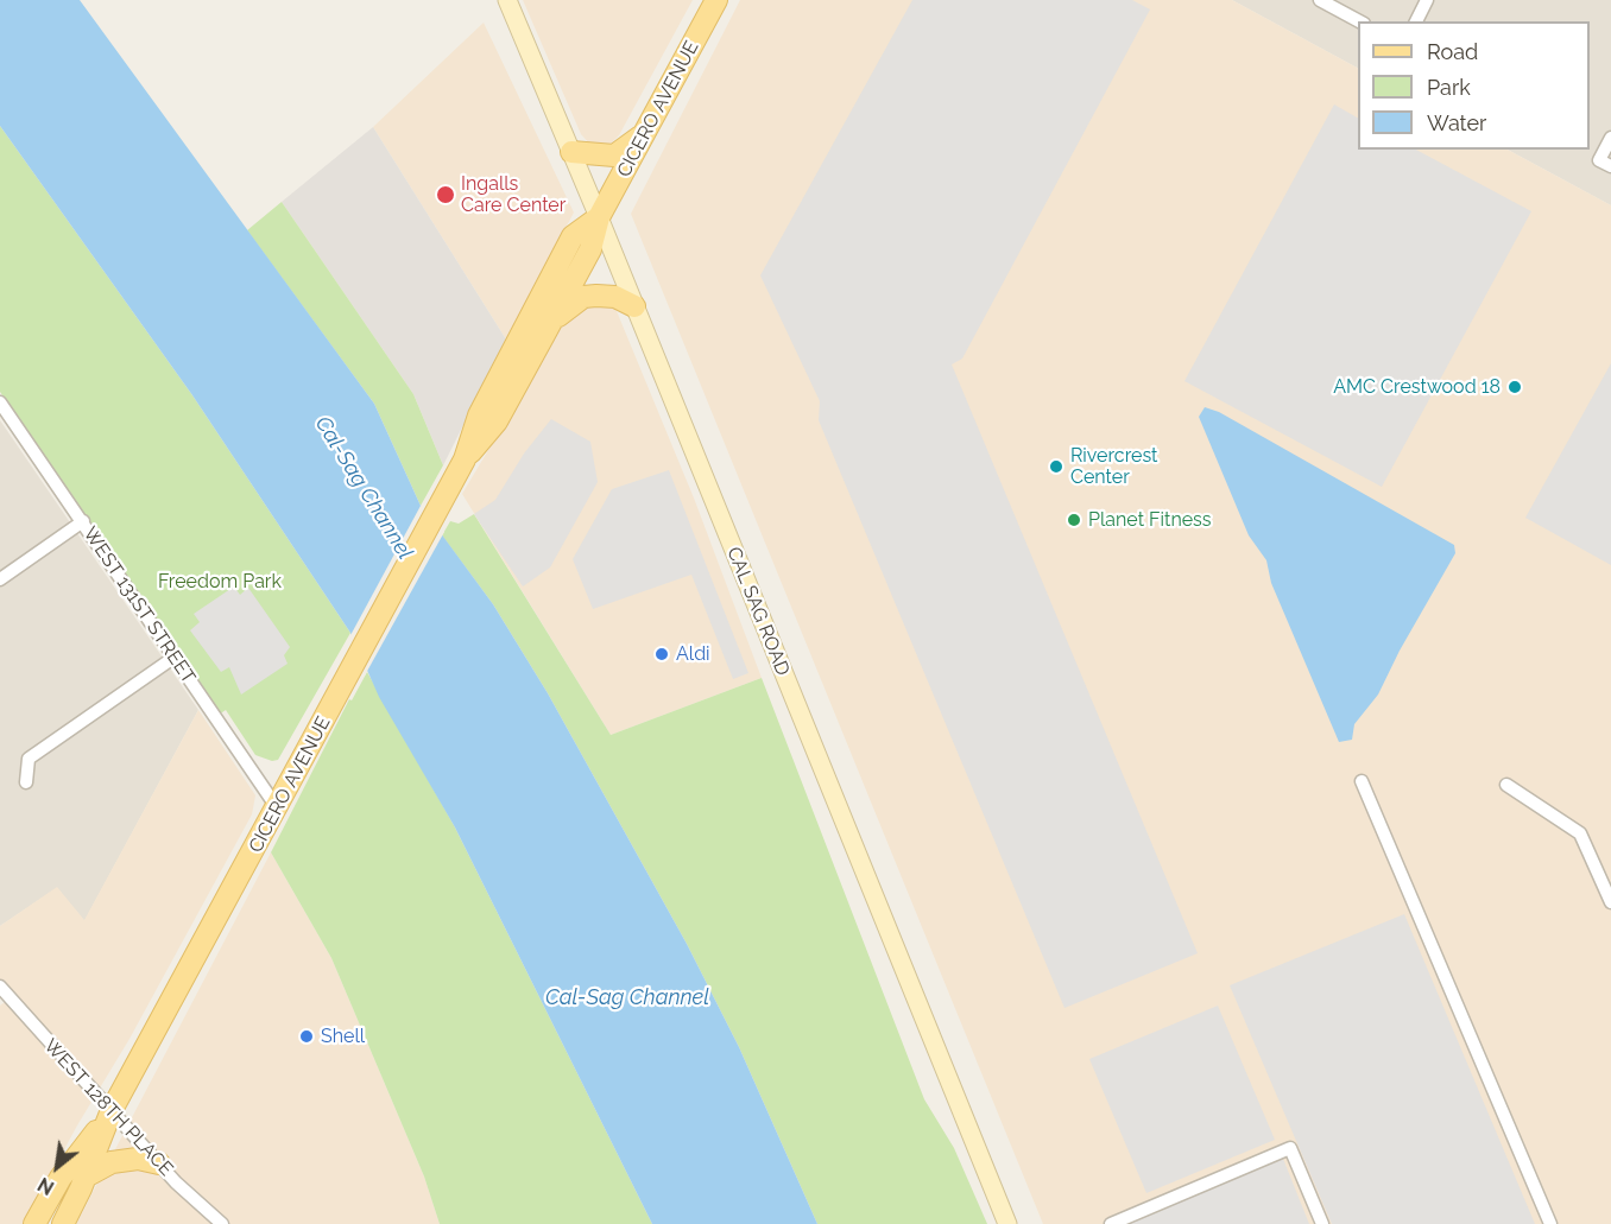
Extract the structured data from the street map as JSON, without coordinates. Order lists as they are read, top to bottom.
{
  "streets": {
    "main road": ["CICERO AVENUE", "CAL SAG ROAD"],
    "street": ["WEST 131ST STREET", "WEST 128TH PLACE"]
  },
  "crossings": [
    ["CICERO AVENUE", "WEST 131ST STREET"],
    ["CICERO AVENUE", "CAL SAG ROAD"],
    ["CICERO AVENUE", "WEST 128TH PLACE"]
  ],
  "water": ["Cal-Sag Channel"],
  "parks": ["Freedom Park"],
  "places": [
    "Ingalls Care Center",
    "AMC Crestwood 18",
    "Rivercrest Center",
    "Planet Fitness",
    "Aldi",
    "Shell"
  ],
  "legend": ["Road", "Park", "Water"],
  "north": "bottom left"
}
